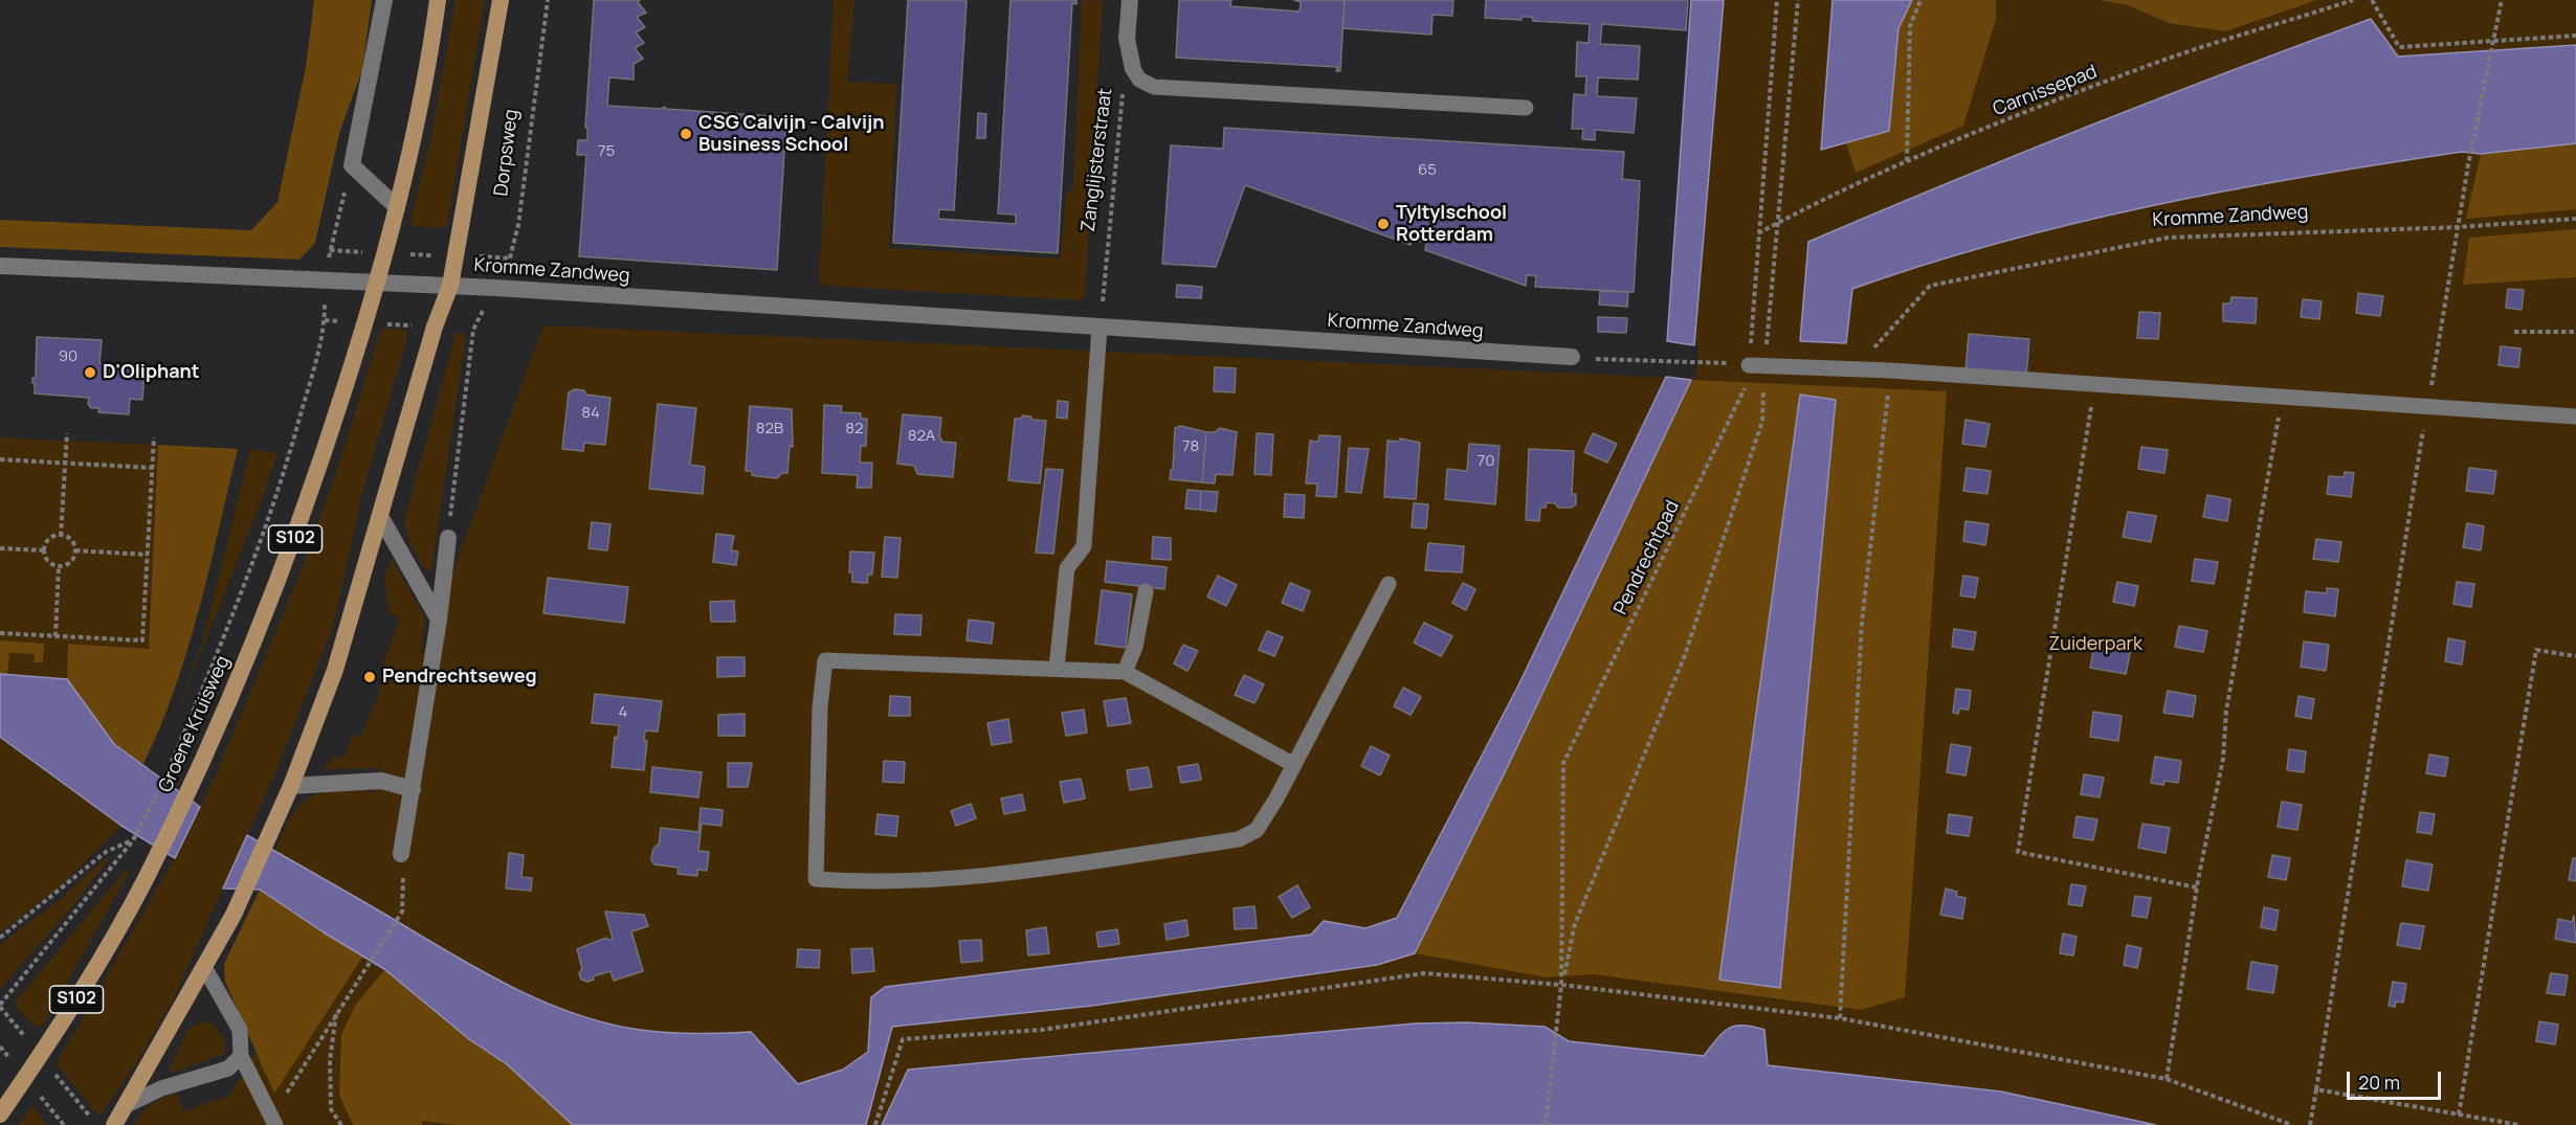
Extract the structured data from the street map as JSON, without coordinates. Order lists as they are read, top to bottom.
{
  "streets": {
    "main road": ["Dorpsweg", "S102", "Groene Kruisweg"],
    "street": ["Zanglijsterstraat", "Kromme Zandweg"],
    "path": ["Carnissepad", "Pendrechtpad"]
  },
  "crossings": [
    ["Carnissepad", "Pendrechtpad"],
    ["Dorpsweg", "Kromme Zandweg"],
    ["Dorpsweg", "S102"],
    ["Zanglijsterstraat", "Kromme Zandweg"],
    ["Kromme Zandweg", "S102"],
    ["Kromme Zandweg", "Groene Kruisweg"],
    ["S102", "Groene Kruisweg"]
  ],
  "parks": ["Zuiderpark"],
  "places": [
    "CSG Calvijn - Calvijn Business School",
    "Tyltylschool Rotterdam",
    "D'Oliphant",
    "Pendrechtseweg"
  ],
  "house_numbers": [
    "75",
    "65",
    "90",
    "84",
    "82B",
    "82",
    "82A",
    "78",
    "70",
    "4"
  ],
  "scale_bar": "20 m"
}
